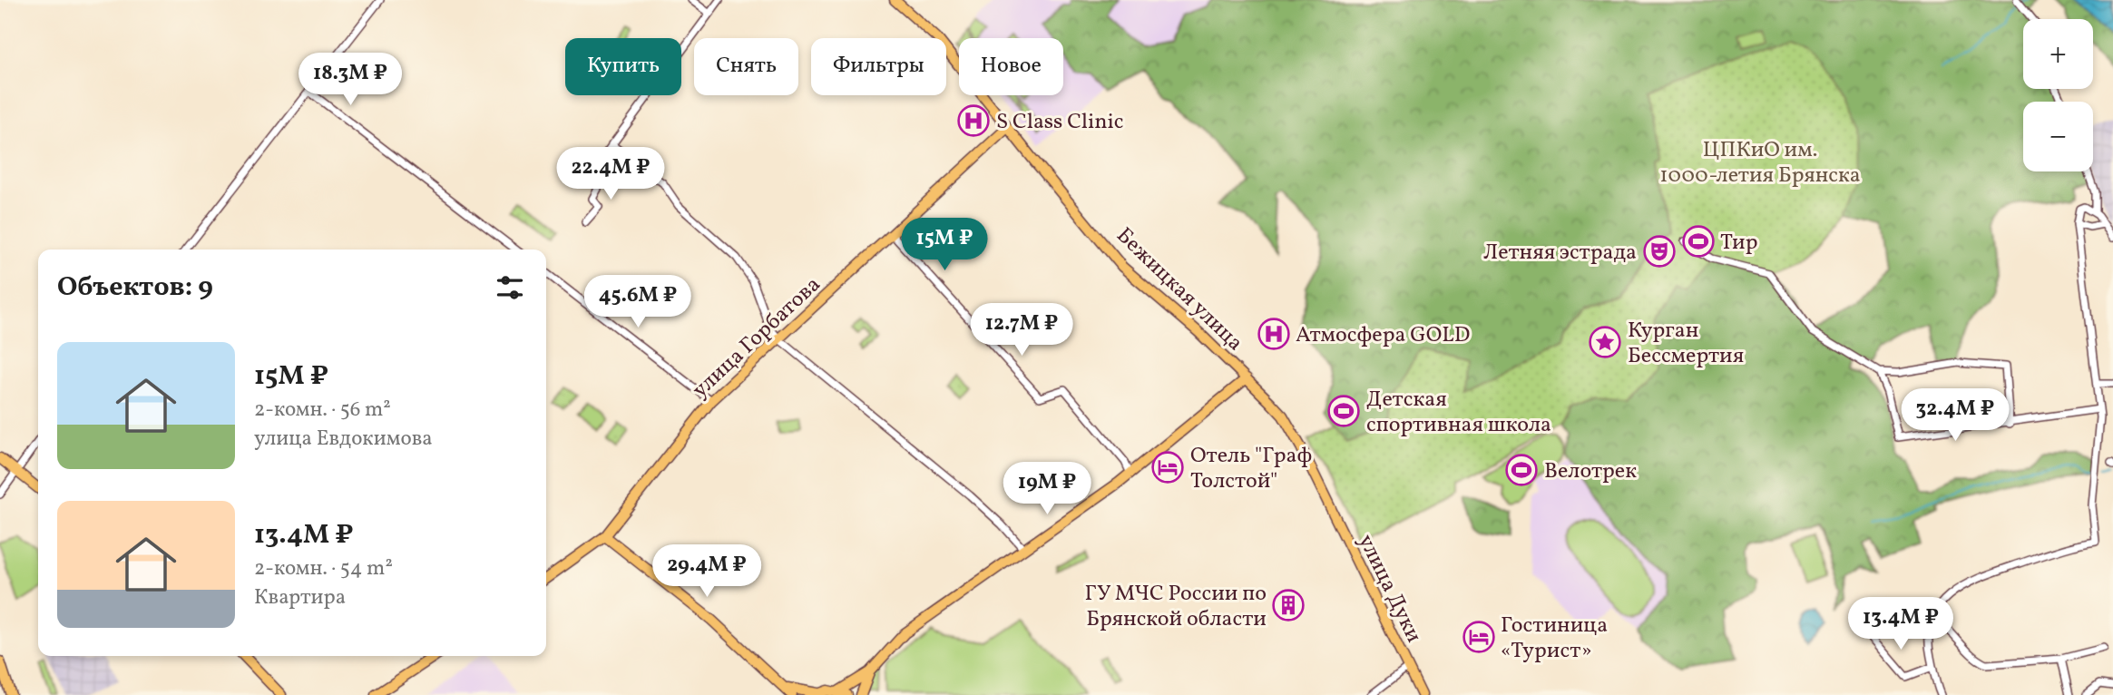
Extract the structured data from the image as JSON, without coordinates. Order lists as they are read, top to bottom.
{
  "streets": {
    "main road": ["Бежицкая улица", "улица Горбатова", "улица Дуки"]
  },
  "crossings": [
    ["Бежицкая улица", "улица Горбатова"],
    ["Бежицкая улица", "улица Дуки"]
  ],
  "parks": ["ЦПКиО им. 1000-летия Брянска"],
  "places": {
    "hospital": ["S Class Clinic", "Атмосфера GOLD"],
    "sports": ["Тир", "Детская спортивная школа", "Велотрек"],
    "theatre": ["Летняя эстрада"],
    "place": ["Курган Бессмертия"],
    "hotel": ["Отель \"Граф Толстой\"", "Гостиница «Турист»"],
    "building": ["ГУ МЧС России по Брянской области"]
  },
  "page": {
    "map_buttons": ["+", "−"],
    "chip": [
      "Купить",
      "Снять",
      "Фильтры",
      "Новое"
    ],
    "price": [
      "18.3M ₽",
      "22.4M ₽",
      "15M ₽",
      "45.6M ₽",
      "12.7M ₽",
      "32.4M ₽",
      "19M ₽",
      "29.4M ₽",
      "13.4M ₽"
    ],
    "heading": "Объектов: 9",
    "list": [
      {
        "name": "15M ₽",
        "note": "2-комн. · 56 m² · улица Евдокимова"
      },
      {
        "name": "13.4M ₽",
        "note": "2-комн. · 54 m² · Квартира"
      }
    ]
  }
}
